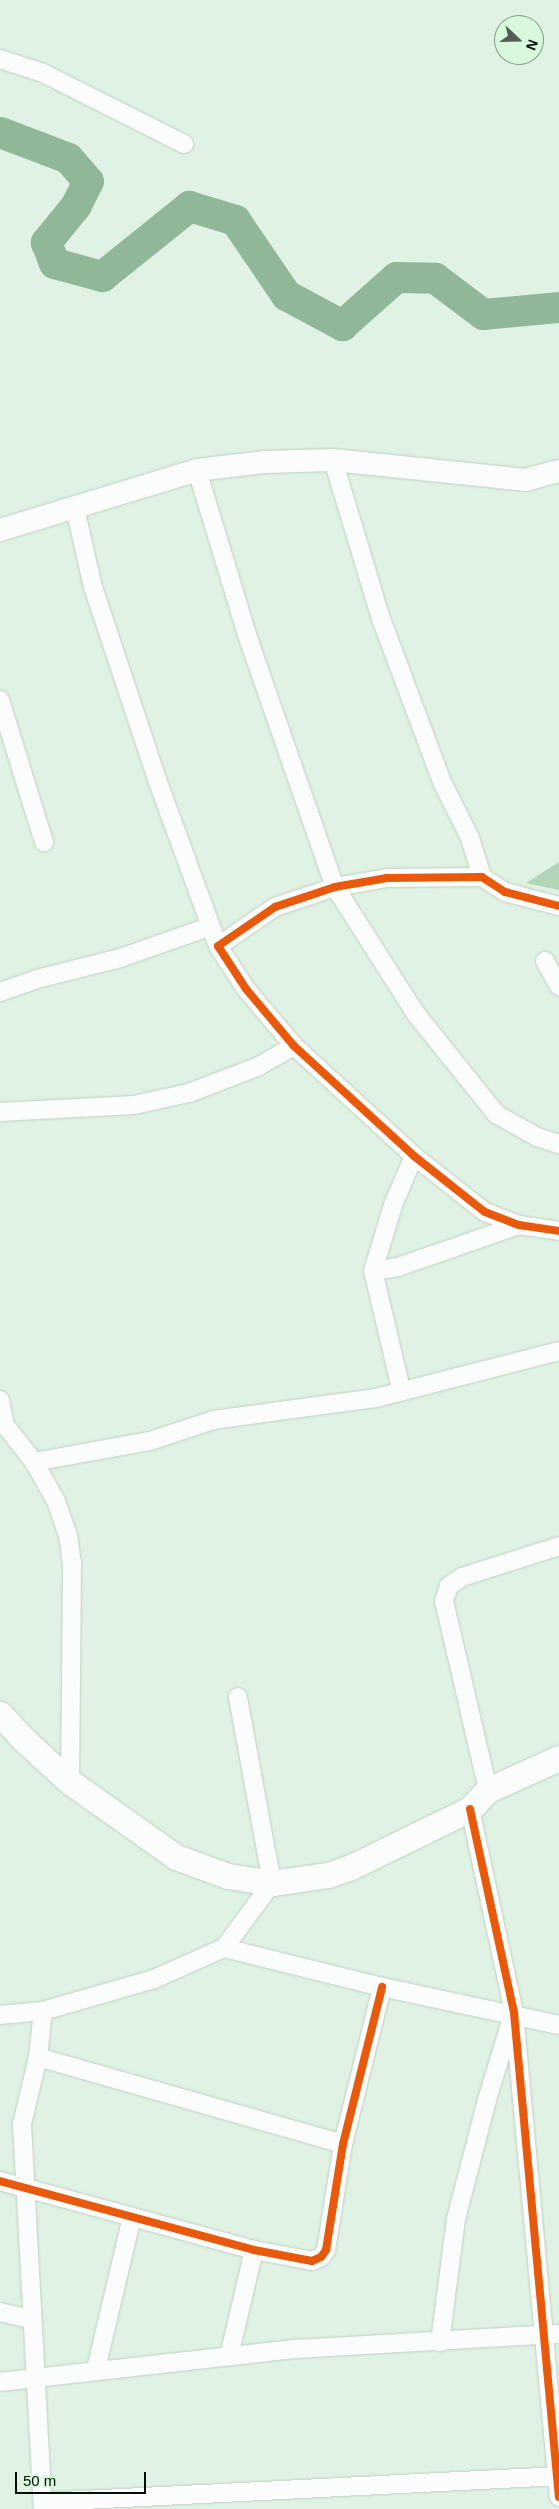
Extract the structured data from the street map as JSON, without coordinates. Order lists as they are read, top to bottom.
{
  "scale_bar": "50 m",
  "north": "right"
}
